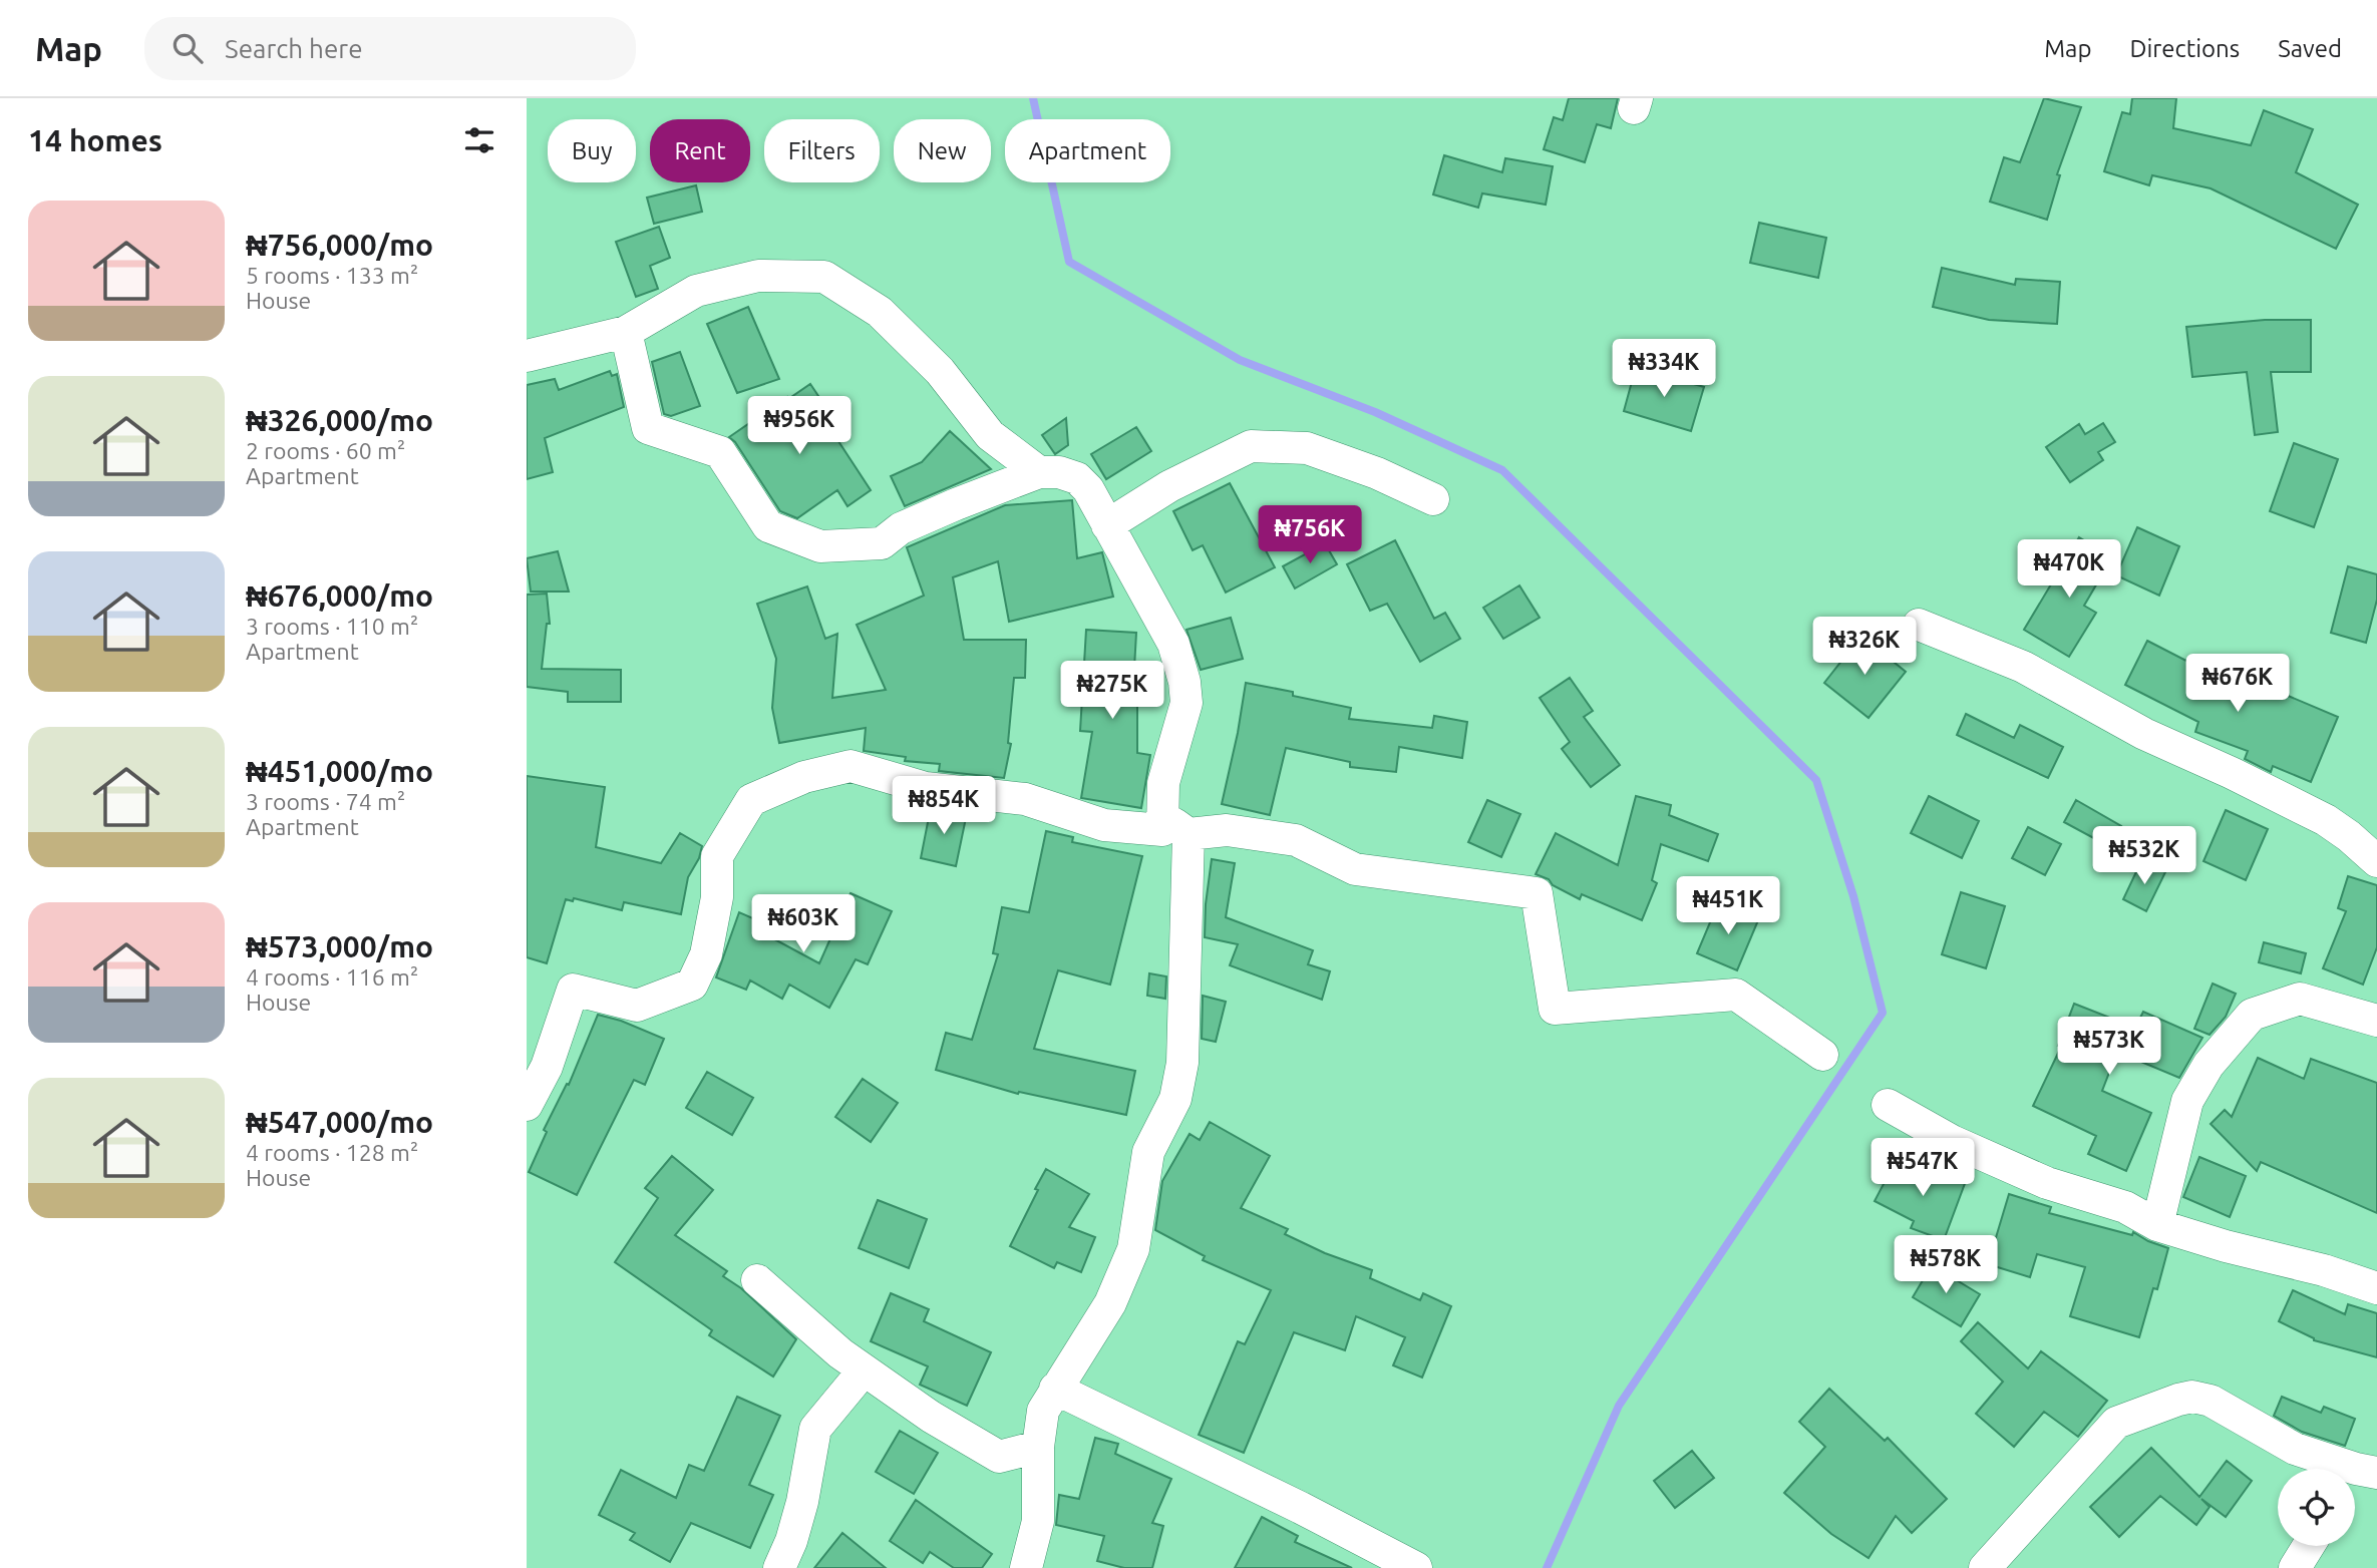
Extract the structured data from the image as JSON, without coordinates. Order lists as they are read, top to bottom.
{
  "page": {
    "header": "Map",
    "search": "Search here",
    "nav": ["Map", "Directions", "Saved"],
    "heading": "14 homes",
    "chip": [
      "Buy",
      "Rent",
      "Filters",
      "New",
      "Apartment"
    ],
    "list": [
      {
        "name": "₦756,000/mo",
        "note": "5 rooms · 133 m² · House"
      },
      {
        "name": "₦326,000/mo",
        "note": "2 rooms · 60 m² · Apartment"
      },
      {
        "name": "₦676,000/mo",
        "note": "3 rooms · 110 m² · Apartment"
      },
      {
        "name": "₦451,000/mo",
        "note": "3 rooms · 74 m² · Apartment"
      },
      {
        "name": "₦573,000/mo",
        "note": "4 rooms · 116 m² · House"
      },
      {
        "name": "₦547,000/mo",
        "note": "4 rooms · 128 m² · House"
      }
    ],
    "price": [
      "₦334K",
      "₦956K",
      "₦756K",
      "₦470K",
      "₦326K",
      "₦676K",
      "₦275K",
      "₦854K",
      "₦532K",
      "₦451K",
      "₦603K",
      "₦573K",
      "₦547K",
      "₦578K"
    ]
  }
}
